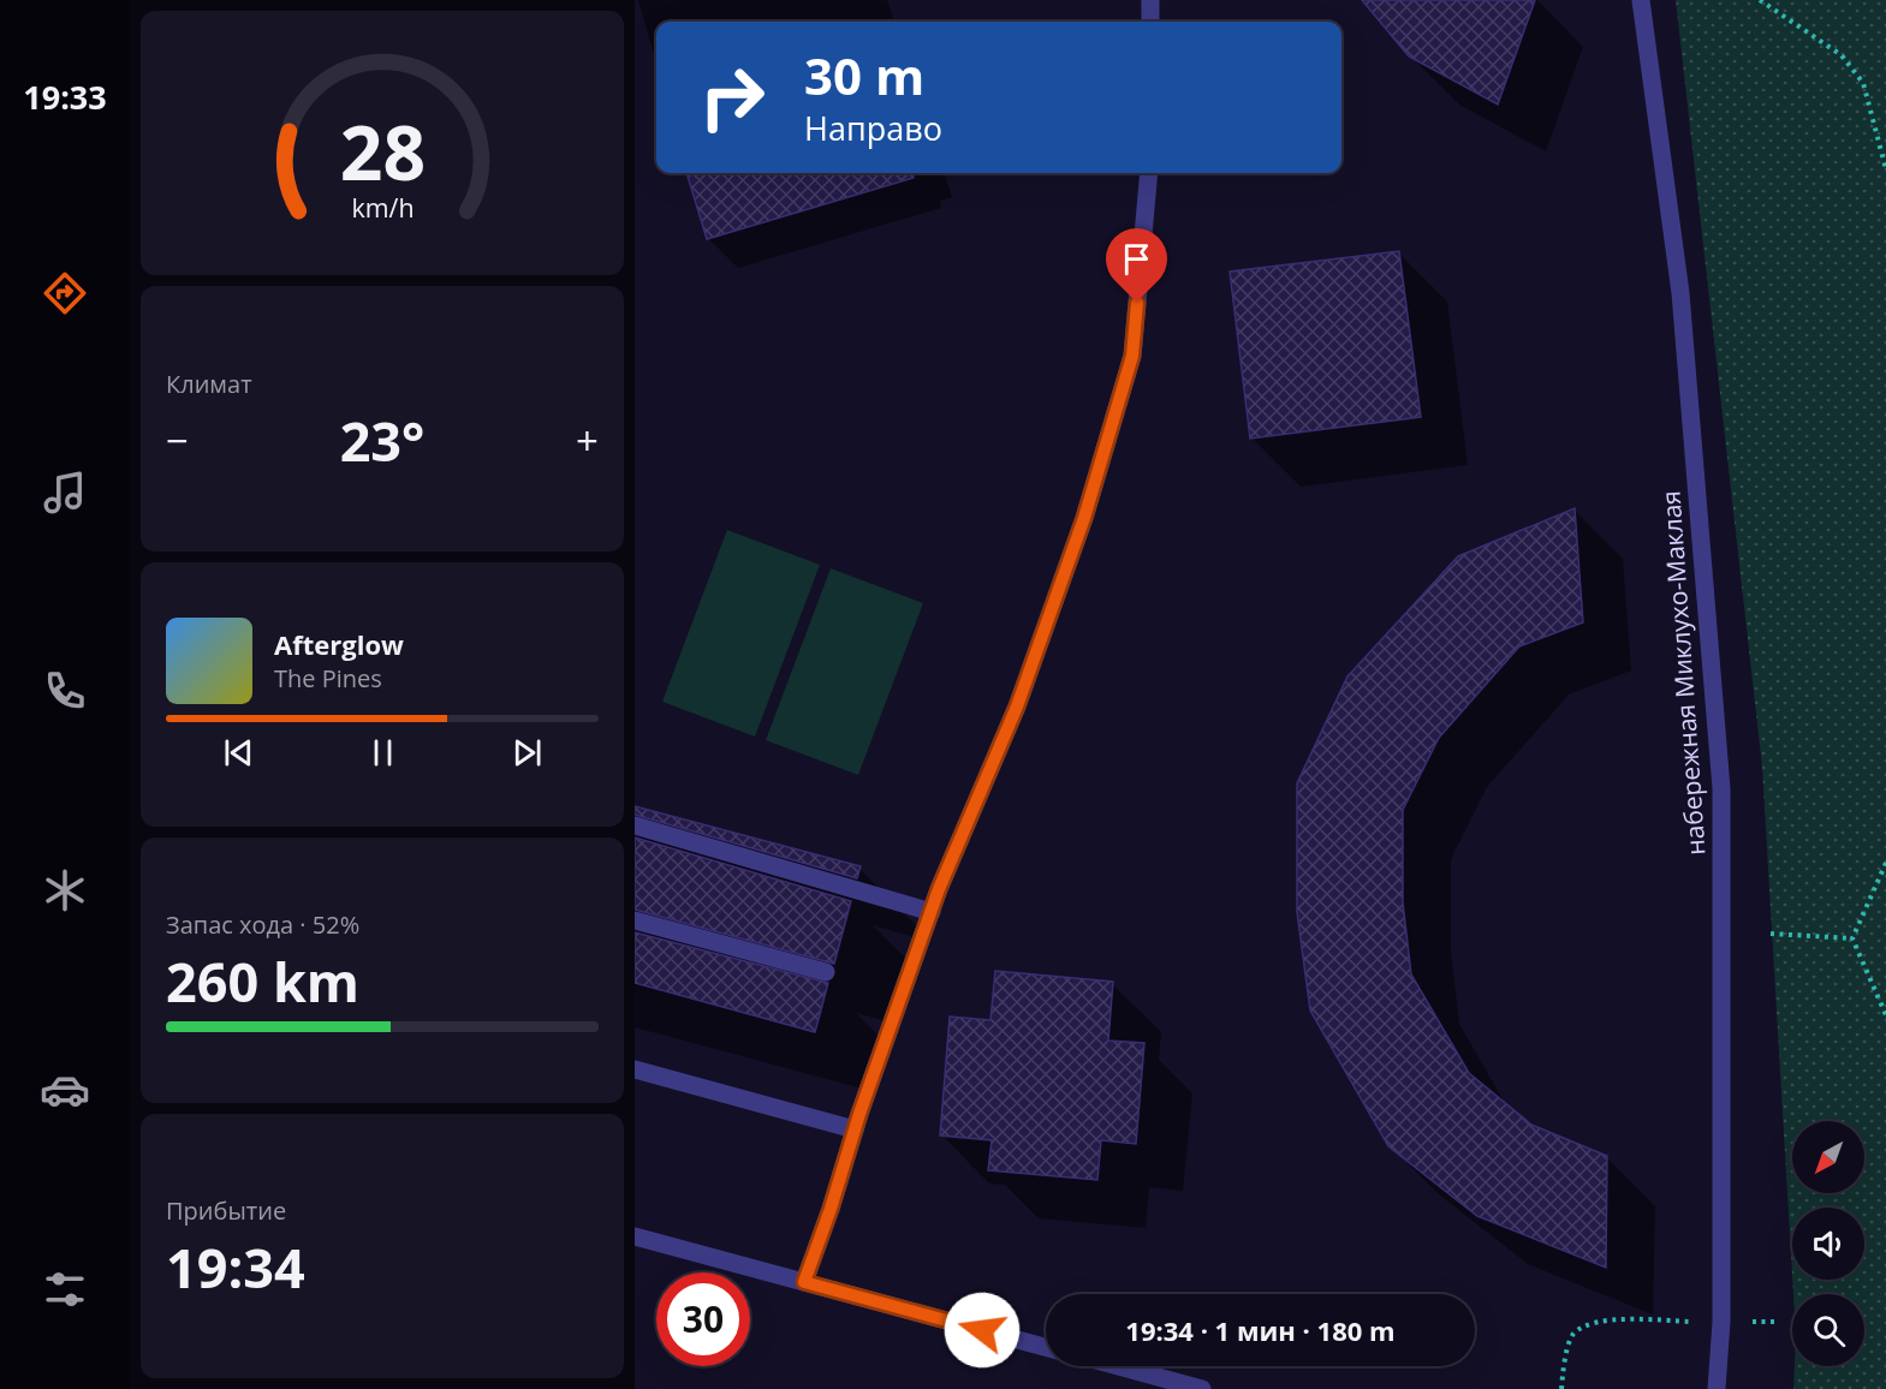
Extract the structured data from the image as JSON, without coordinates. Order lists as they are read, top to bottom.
{
  "streets": {
    "street": ["набережная Миклухо-Маклая"]
  },
  "north": "bottom left",
  "page": {
    "tabs": "19:33",
    "turn": ["30 m", "Направо"],
    "tile": [
      "Климат",
      ["Запас хода · 52%", "260 km"],
      ["Прибытие", "19:34"]
    ],
    "heat": ["−", "23°", "+"],
    "song": ["Afterglow", "The Pines"],
    "limit": "30",
    "trip": "19:34 · 1 мин · 180 m",
    "gauge": ["28", "km/h"]
  }
}
